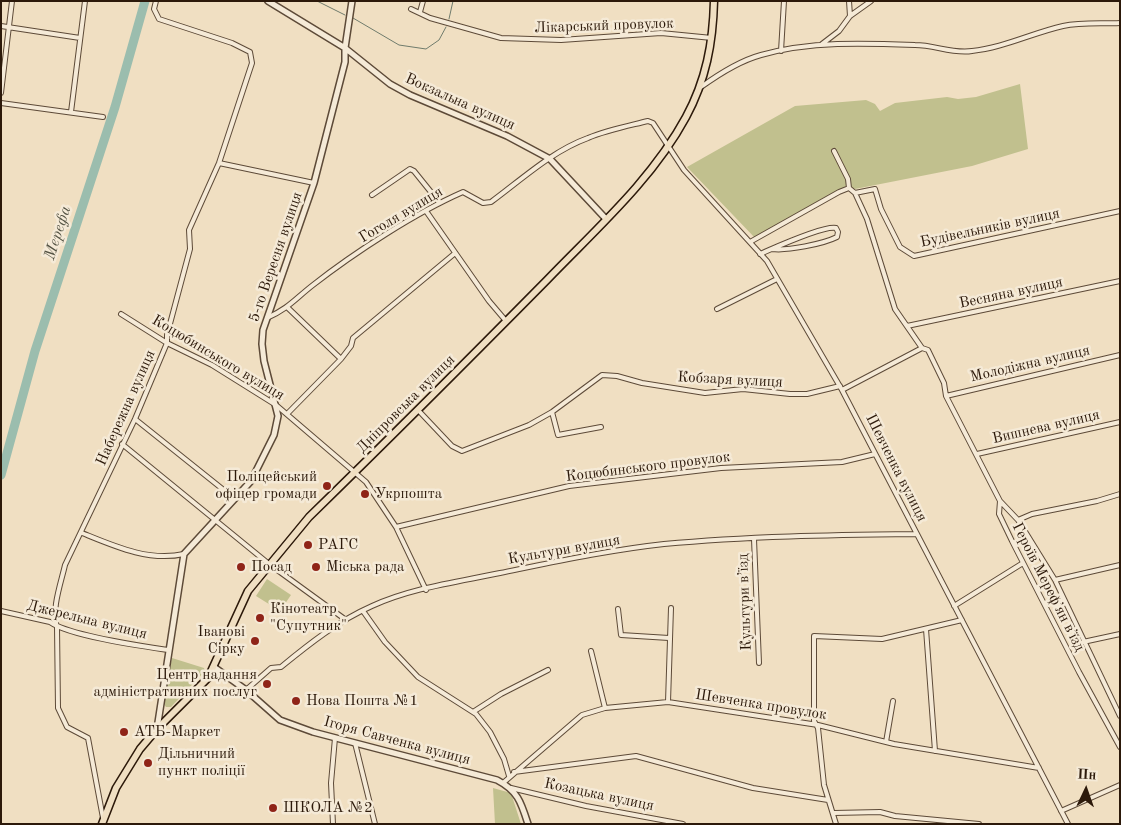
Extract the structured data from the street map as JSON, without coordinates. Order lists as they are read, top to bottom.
{
  "streets": {
    "highway": ["Дніпровська вулиця"],
    "street": [
      "Лікарський провулок",
      "Вокзальна вулиця",
      "Гоголя вулиця",
      "Будівельників вулиця",
      "5-го Вересня вулиця",
      "Весняна вулиця",
      "Коцюбинського вулиця",
      "Молодіжна вулиця",
      "Кобзаря вулиця",
      "Набережна вулиця",
      "Вишнева вулиця",
      "Коцюбинського провулок",
      "Шевченка вулиця",
      "Культури вулиця",
      "Героїв Мерефʼян вʼїзд",
      "Культури в’їзд",
      "Джерельна вулиця",
      "Шевченка провулок",
      "Ігоря Савченка вулиця",
      "Козацька вулиця"
    ]
  },
  "crossings": [
    ["Лікарський провулок", "Дніпровська вулиця"],
    ["Вокзальна вулиця", "Гоголя вулиця"],
    ["Вокзальна вулиця", "5-го Вересня вулиця"],
    ["Вокзальна вулиця", "Дніпровська вулиця"],
    ["Вокзальна вулиця", "Шевченка вулиця"],
    ["Гоголя вулиця", "5-го Вересня вулиця"],
    ["Гоголя вулиця", "Шевченка вулиця"],
    ["Будівельників вулиця", "Героїв Мерефʼян вʼїзд"],
    ["5-го Вересня вулиця", "Коцюбинського вулиця"],
    ["Весняна вулиця", "Героїв Мерефʼян вʼїзд"],
    ["Коцюбинського вулиця", "Дніпровська вулиця"],
    ["Коцюбинського вулиця", "Набережна вулиця"],
    ["Коцюбинського вулиця", "Коцюбинського провулок"],
    ["Коцюбинського вулиця", "Культури вулиця"],
    ["Молодіжна вулиця", "Героїв Мерефʼян вʼїзд"],
    ["Кобзаря вулиця", "Дніпровська вулиця"],
    ["Кобзаря вулиця", "Шевченка вулиця"],
    ["Кобзаря вулиця", "Героїв Мерефʼян вʼїзд"],
    ["Дніпровська вулиця", "Набережна вулиця"],
    ["Дніпровська вулиця", "Шевченка вулиця"],
    ["Дніпровська вулиця", "Ігоря Савченка вулиця"],
    ["Набережна вулиця", "Джерельна вулиця"],
    ["Вишнева вулиця", "Героїв Мерефʼян вʼїзд"],
    ["Коцюбинського провулок", "Шевченка вулиця"],
    ["Шевченка вулиця", "Культури вулиця"],
    ["Шевченка вулиця", "Шевченка провулок"],
    ["Культури вулиця", "Культури в’їзд"],
    ["Культури вулиця", "Ігоря Савченка вулиця"],
    ["Шевченка провулок", "Ігоря Савченка вулиця"],
    ["Ігоря Савченка вулиця", "Козацька вулиця"]
  ],
  "water": ["Мерефа"],
  "places": [
    "Поліцейський офіцер громади",
    "Укрпошта",
    "РАГС",
    "Посад",
    "Міська рада",
    "Кінотеатр \"Супутник\"",
    "Іванові Сірку",
    "Центр надання адміністративних послуг",
    "Нова Пошта №1",
    "АТБ-Маркет",
    "Дільничний пункт поліції",
    "ШКОЛА №2"
  ],
  "north": "top"
}
